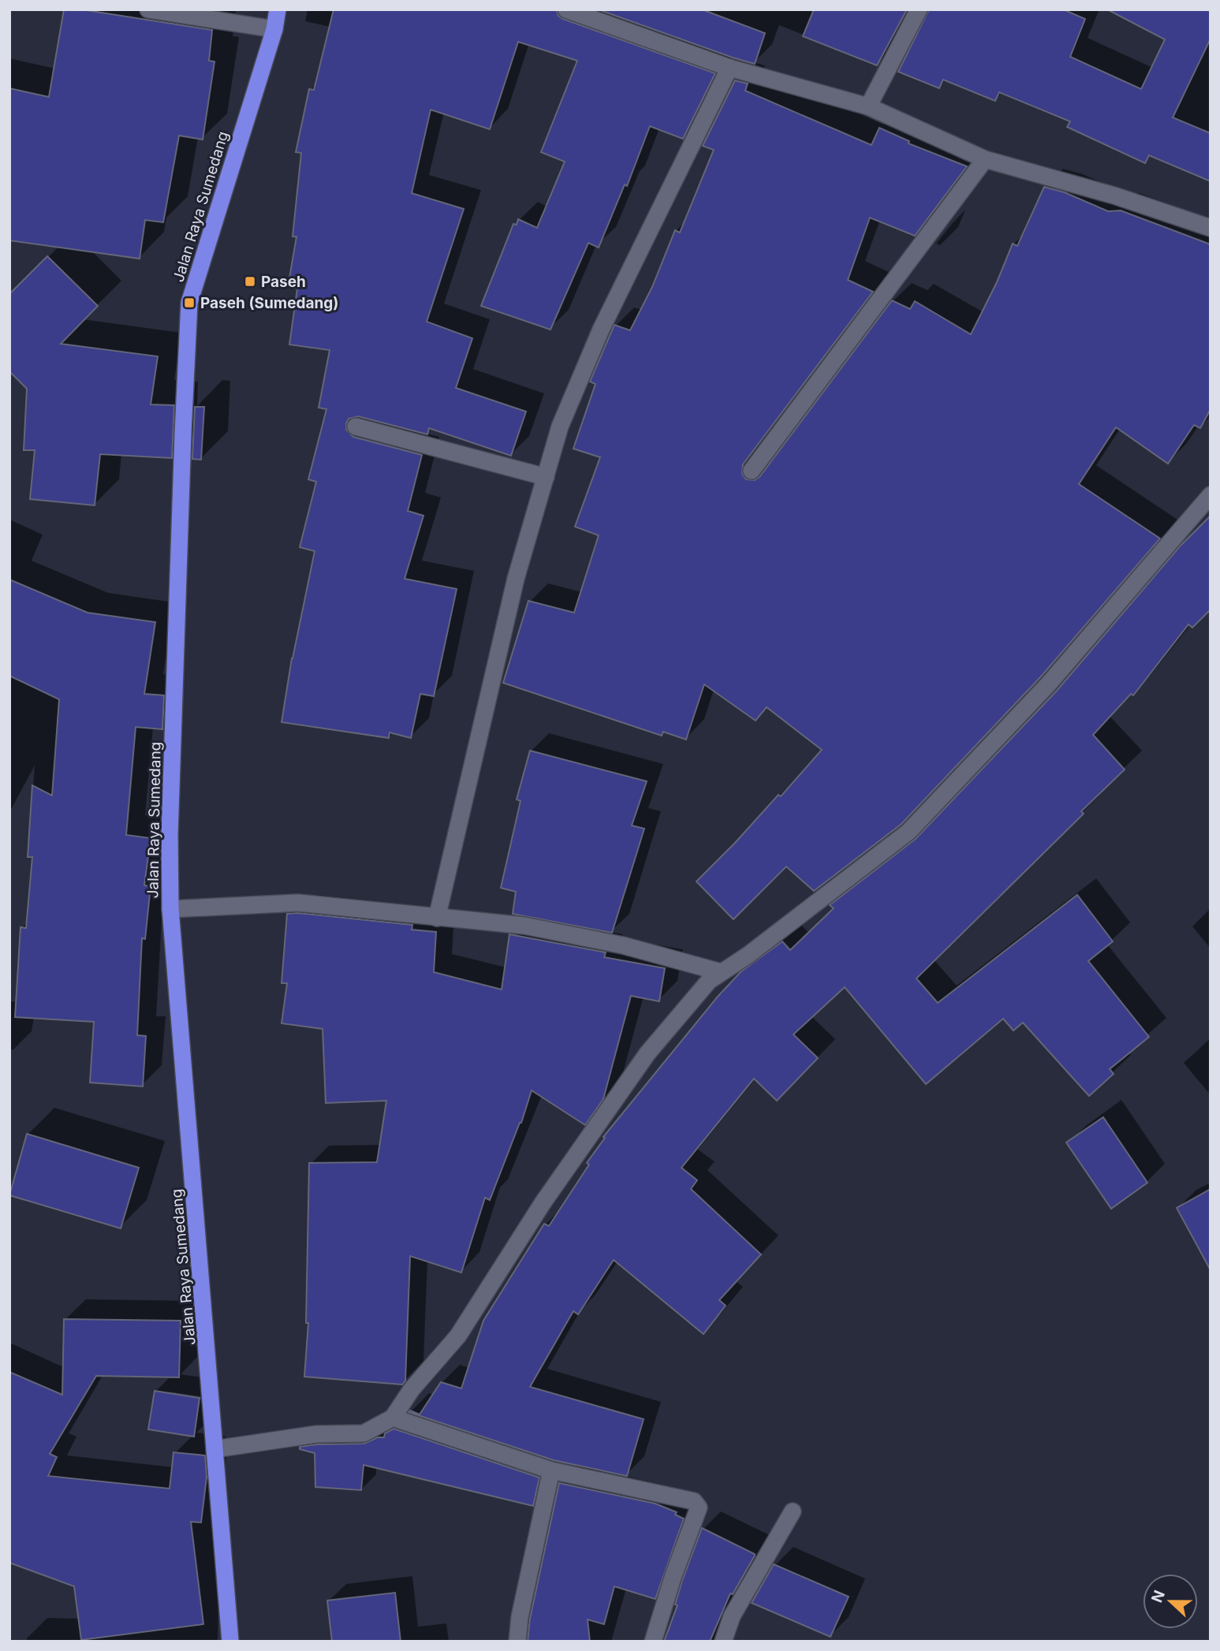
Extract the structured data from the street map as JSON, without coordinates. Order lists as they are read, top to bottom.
{
  "streets": {
    "highway": ["Jalan Raya Sumedang"]
  },
  "places": {
    "transit": ["Paseh", "Paseh (Sumedang)"]
  },
  "north": "left"
}
